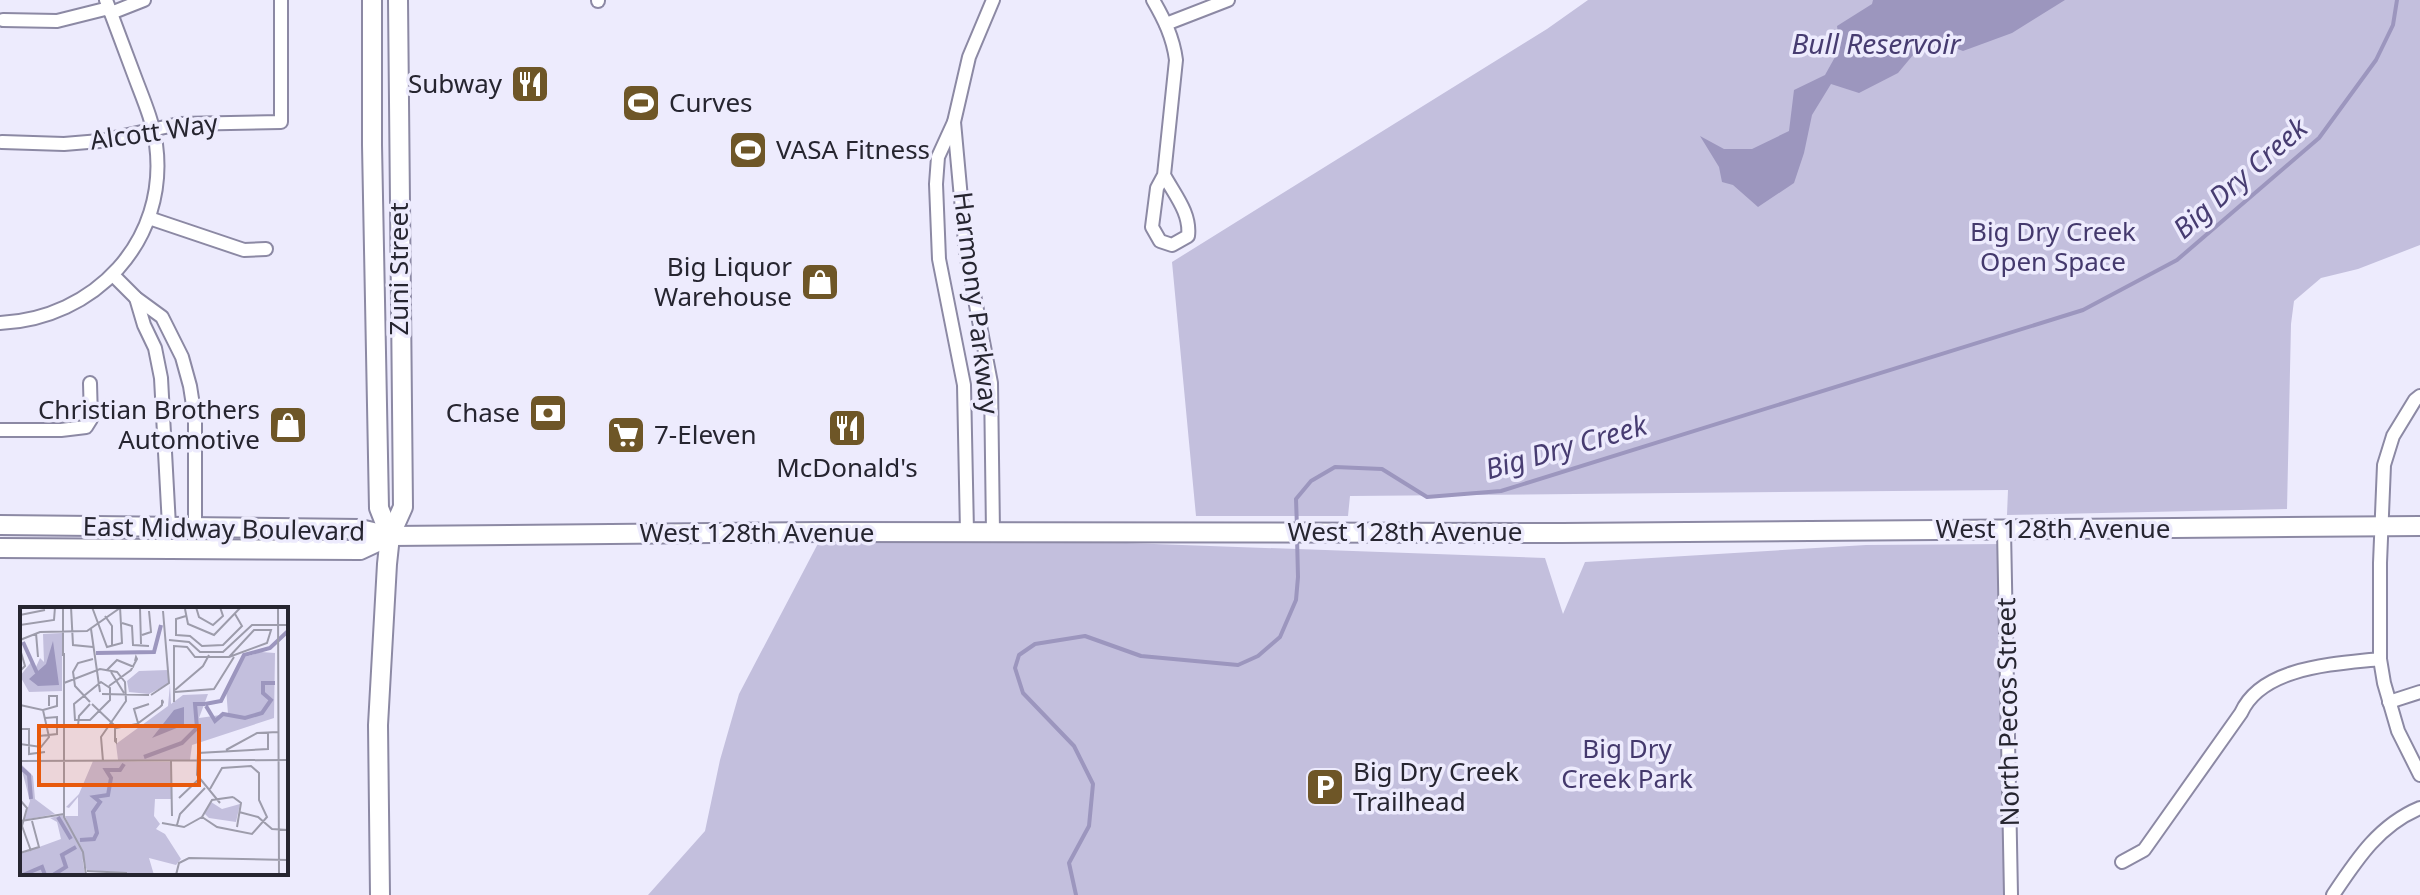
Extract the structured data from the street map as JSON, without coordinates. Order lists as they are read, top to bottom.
{
  "streets": {
    "main road": ["Zuni Street", "East Midway Boulevard", "West 128th Avenue"],
    "street": ["Alcott Way", "Harmony Parkway", "North Pecos Street"]
  },
  "crossings": [
    ["Zuni Street", "East Midway Boulevard"],
    ["Zuni Street", "West 128th Avenue"],
    ["Harmony Parkway", "West 128th Avenue"],
    ["East Midway Boulevard", "West 128th Avenue"],
    ["West 128th Avenue", "North Pecos Street"]
  ],
  "water": ["Bull Reservoir", "Big Dry Creek"],
  "parks": ["Big Dry Creek Open Space", "Big Dry Creek Park"],
  "places": {
    "restaurant": ["Subway", "McDonald's"],
    "sports": ["Curves", "VASA Fitness"],
    "shop": ["Big Liquor Warehouse", "Christian Brothers Automotive"],
    "bank": ["Chase"],
    "supermarket": ["7-Eleven"],
    "parking": ["Big Dry Creek Trailhead"]
  }
}
